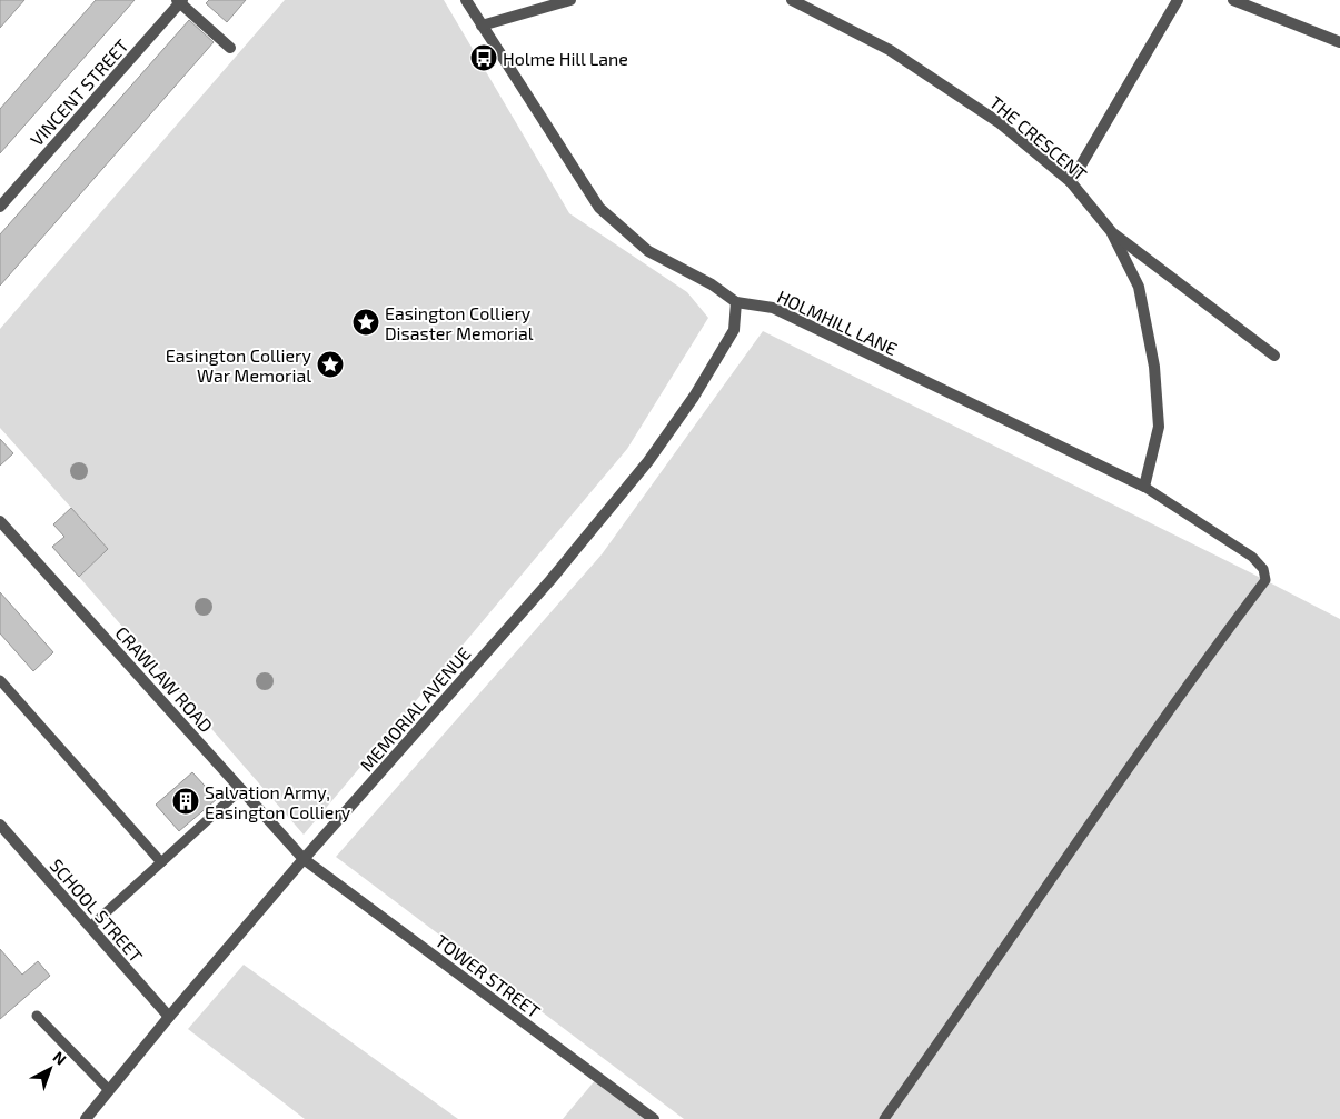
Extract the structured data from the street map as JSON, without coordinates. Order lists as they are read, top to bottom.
{
  "streets": {
    "street": [
      "VINCENT STREET",
      "THE CRESCENT",
      "HOLMHILL LANE",
      "CRAWLAW ROAD",
      "MEMORIAL AVENUE",
      "SCHOOL STREET",
      "TOWER STREET"
    ]
  },
  "crossings": [
    ["THE CRESCENT", "HOLMHILL LANE"],
    ["HOLMHILL LANE", "MEMORIAL AVENUE"],
    ["CRAWLAW ROAD", "MEMORIAL AVENUE"],
    ["CRAWLAW ROAD", "TOWER STREET"],
    ["MEMORIAL AVENUE", "SCHOOL STREET"],
    ["MEMORIAL AVENUE", "TOWER STREET"]
  ],
  "places": {
    "bus stop": ["Holme Hill Lane"],
    "place": ["Easington Colliery Disaster Memorial", "Easington Colliery War Memorial"],
    "building": ["Salvation Army, Easington Colliery"]
  },
  "north": "top right"
}
